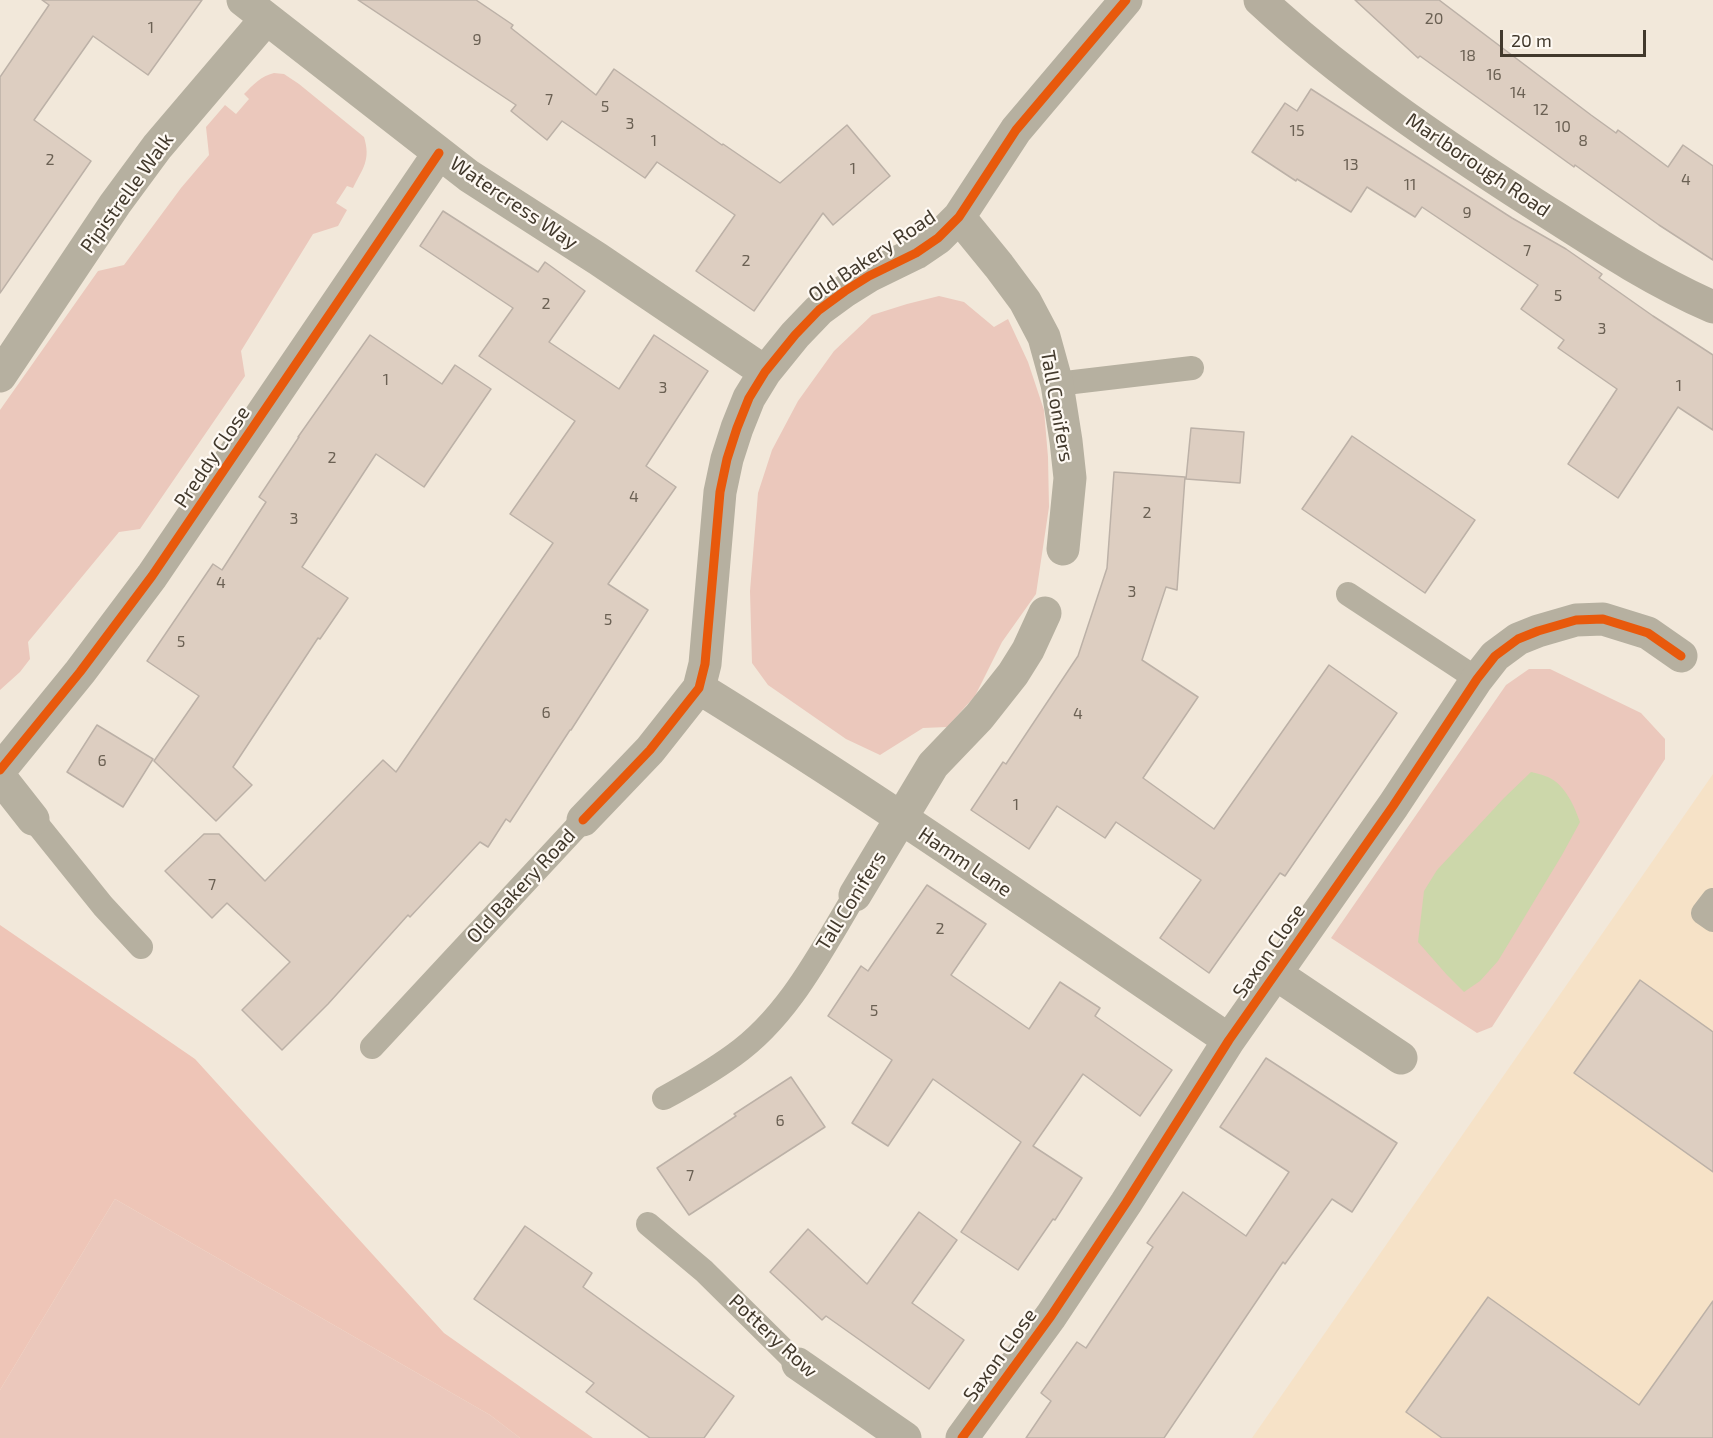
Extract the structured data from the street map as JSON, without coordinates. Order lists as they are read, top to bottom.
{
  "streets": {
    "main road": ["Marlborough Road"],
    "street": [
      "Pipistrelle Walk",
      "Watercress Way",
      "Old Bakery Road",
      "Tall Conifers",
      "Preddy Close",
      "Hamm Lane",
      "Saxon Close",
      "Pottery Row"
    ]
  },
  "crossings": [
    ["Pipistrelle Walk", "Watercress Way"],
    ["Watercress Way", "Old Bakery Road"],
    ["Watercress Way", "Preddy Close"],
    ["Old Bakery Road", "Tall Conifers"],
    ["Old Bakery Road", "Hamm Lane"],
    ["Tall Conifers", "Hamm Lane"],
    ["Hamm Lane", "Saxon Close"]
  ],
  "house_numbers": [
    "20",
    "1",
    "9",
    "18",
    "16",
    "14",
    "7",
    "5",
    "12",
    "3",
    "10",
    "15",
    "1",
    "8",
    "2",
    "13",
    "1",
    "4",
    "11",
    "9",
    "7",
    "2",
    "5",
    "2",
    "3",
    "1",
    "1",
    "3",
    "2",
    "4",
    "2",
    "3",
    "4",
    "3",
    "5",
    "5",
    "6",
    "4",
    "6",
    "1",
    "7",
    "2",
    "5",
    "6",
    "7"
  ],
  "scale_bar": "20 m"
}
